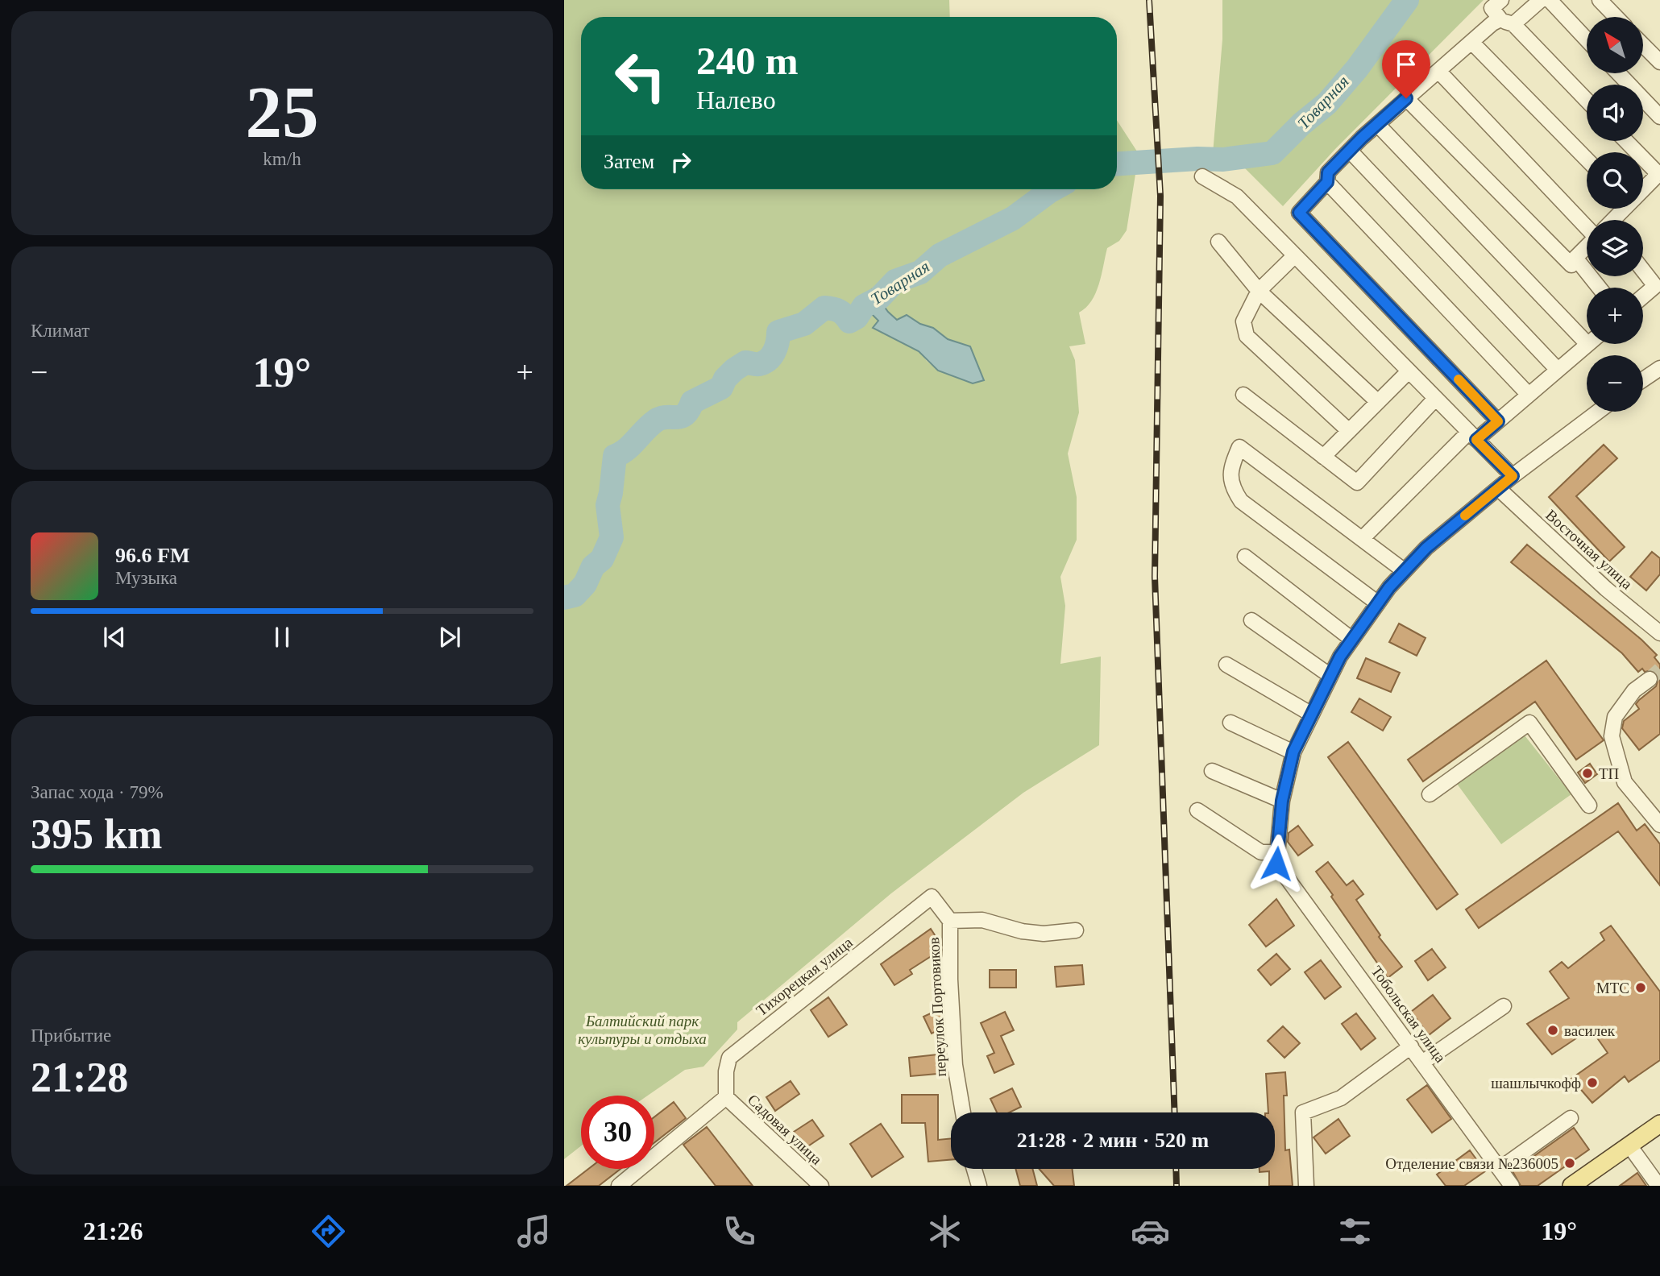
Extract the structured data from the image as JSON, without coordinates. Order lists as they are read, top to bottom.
{
  "streets": {
    "street": [
      "Восточная улица",
      "Тихорецкая улица",
      "переулок Портовиков",
      "Тобольская улица",
      "Садовая улица"
    ]
  },
  "crossings": [
    ["Тихорецкая улица", "переулок Портовиков"],
    ["Тихорецкая улица", "Садовая улица"]
  ],
  "water": ["Товарная"],
  "parks": ["Балтийский парк культуры и отдыха"],
  "places": [
    "ТП",
    "МТС",
    "василек",
    "шашлычкофф",
    "Отделение связи №236005"
  ],
  "north": "top left",
  "page": {
    "tile": [
      ["25", "km/h"],
      "Климат",
      ["Запас хода · 79%", "395 km"],
      ["Прибытие", "21:28"]
    ],
    "map_buttons": ["+", "−"],
    "turn": ["240 m", "Налево"],
    "then": "Затем",
    "heat": ["−", "19°", "+"],
    "song": ["96.6 FM", "Музыка"],
    "limit": "30",
    "trip": "21:28 · 2 мин · 520 m",
    "tabs": ["21:26", "19°"]
  }
}
